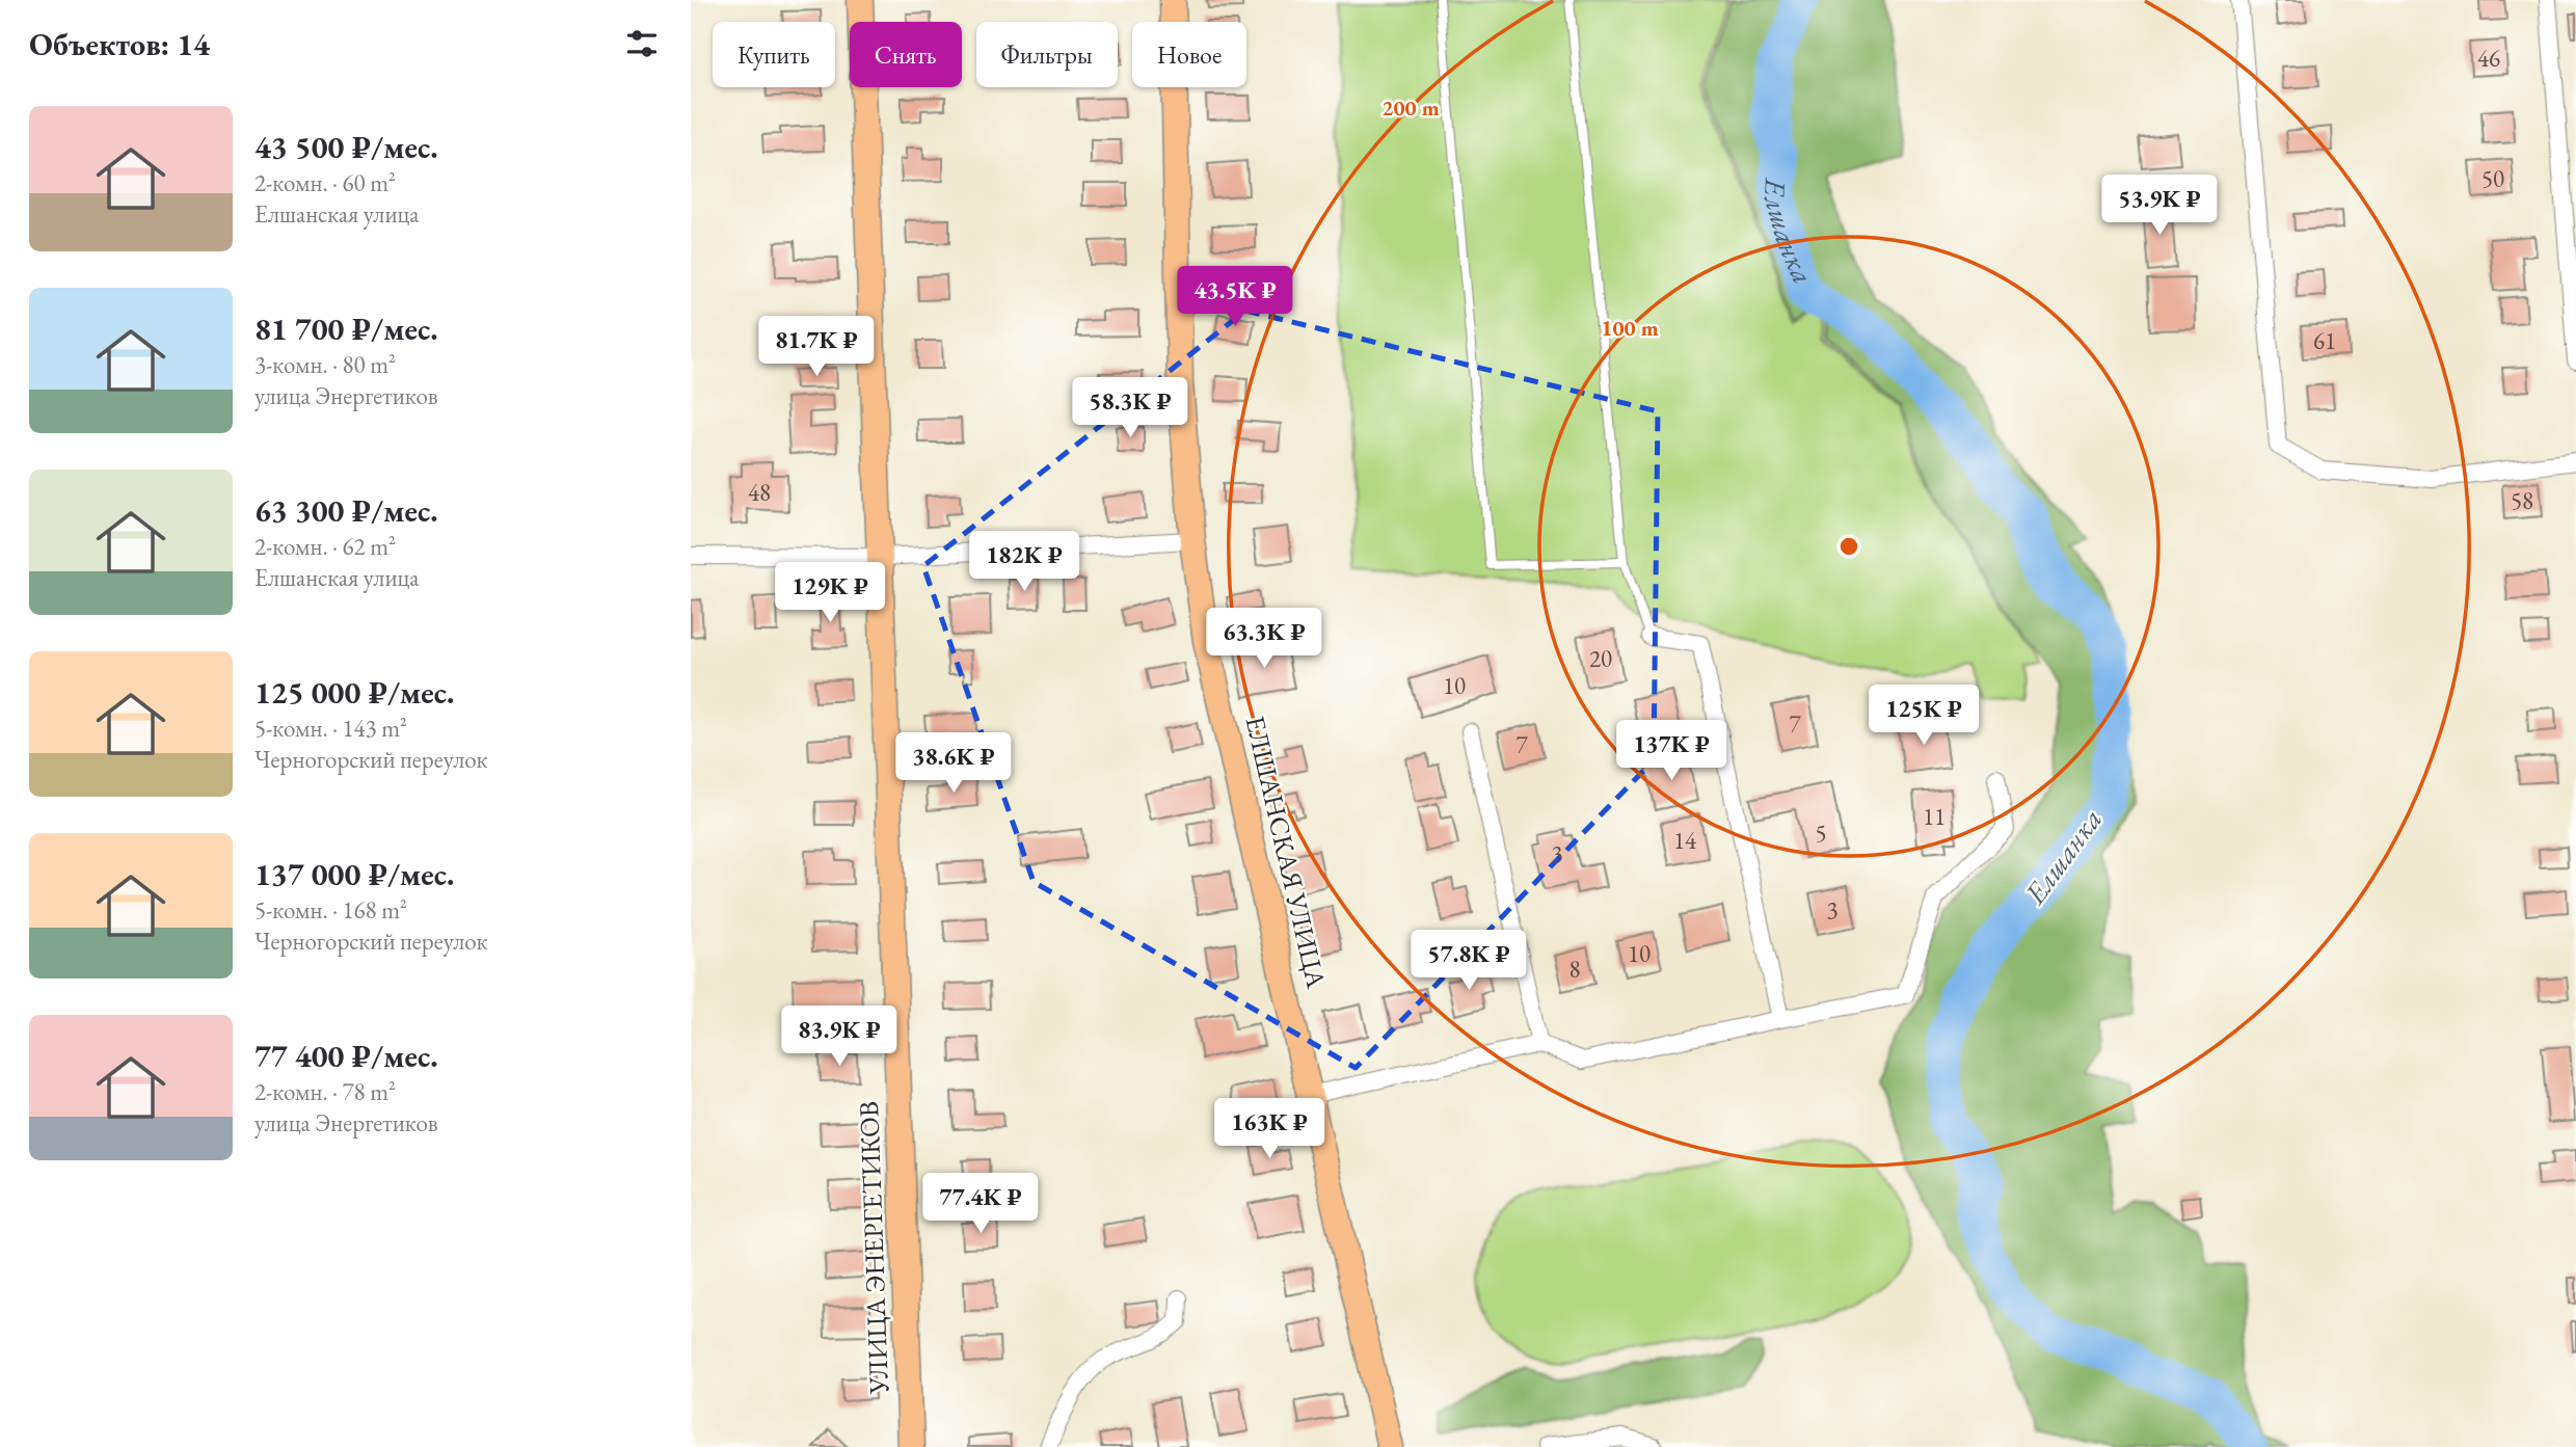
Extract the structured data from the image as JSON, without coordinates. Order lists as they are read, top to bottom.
{
  "streets": {
    "main road": ["ЕЛШАНСКАЯ УЛИЦА", "УЛИЦА ЭНЕРГЕТИКОВ"]
  },
  "water": ["Елшанка"],
  "house_numbers": [
    "46",
    "50",
    "61",
    "48",
    "58",
    "20",
    "10",
    "7",
    "7",
    "11",
    "5",
    "14",
    "3",
    "3",
    "10",
    "8"
  ],
  "page": {
    "heading": "Объектов: 14",
    "chip": [
      "Купить",
      "Снять",
      "Фильтры",
      "Новое"
    ],
    "list": [
      {
        "name": "43 500 ₽/мес.",
        "note": "2-комн. · 60 m² · Елшанская улица"
      },
      {
        "name": "81 700 ₽/мес.",
        "note": "3-комн. · 80 m² · улица Энергетиков"
      },
      {
        "name": "63 300 ₽/мес.",
        "note": "2-комн. · 62 m² · Елшанская улица"
      },
      {
        "name": "125 000 ₽/мес.",
        "note": "5-комн. · 143 m² · Черногорский переулок"
      },
      {
        "name": "137 000 ₽/мес.",
        "note": "5-комн. · 168 m² · Черногорский переулок"
      },
      {
        "name": "77 400 ₽/мес.",
        "note": "2-комн. · 78 m² · улица Энергетиков"
      }
    ],
    "price": [
      "53.9K ₽",
      "43.5K ₽",
      "81.7K ₽",
      "58.3K ₽",
      "182K ₽",
      "129K ₽",
      "63.3K ₽",
      "125K ₽",
      "137K ₽",
      "38.6K ₽",
      "57.8K ₽",
      "83.9K ₽",
      "163K ₽",
      "77.4K ₽"
    ]
  },
  "rings": ["200 m", "100 m"]
}
